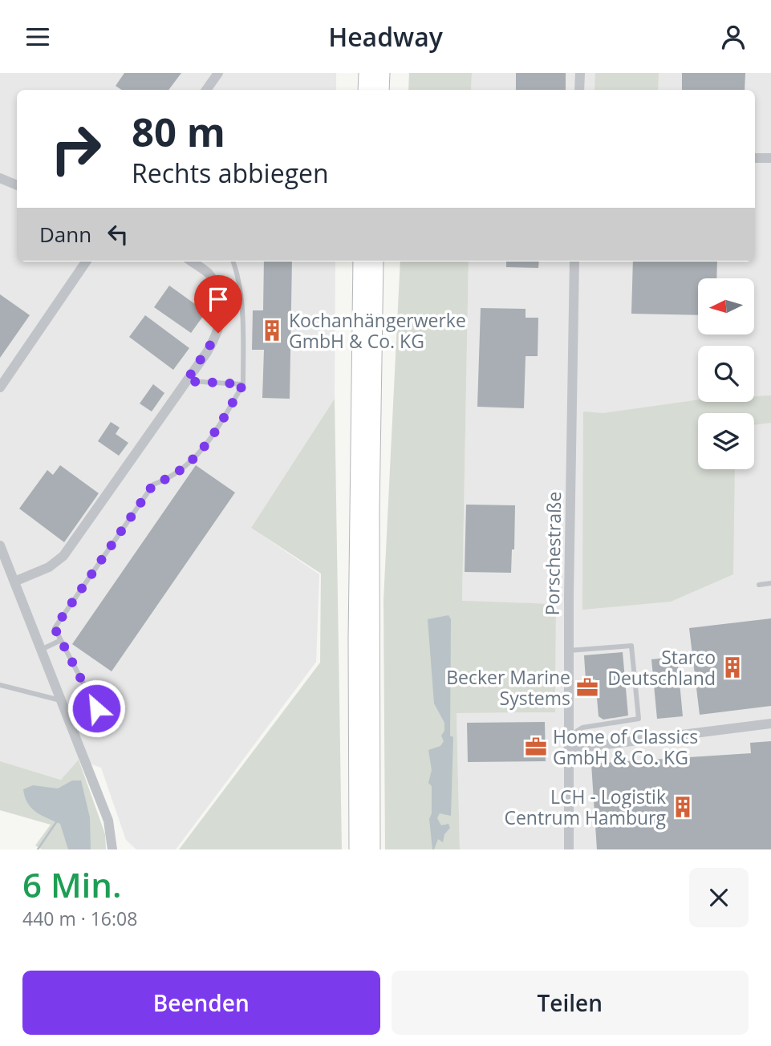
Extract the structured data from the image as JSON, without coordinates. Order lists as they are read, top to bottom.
{
  "streets": {
    "street": ["Porschestraße"]
  },
  "places": {
    "building": ["Kochanhängerwerke GmbH & Co. KG", "Starco Deutschland", "LCH - Logistik Centrum Hamburg"],
    "office": ["Becker Marine Systems", "Home of Classics GmbH & Co. KG"]
  },
  "north": "left",
  "page": {
    "header": "Headway",
    "turn": ["80 m", "Rechts abbiegen"],
    "then": "Dann",
    "heading": ["6 Min.", "440 m · 16:08"],
    "buttons": ["Beenden", "Teilen"]
  }
}
